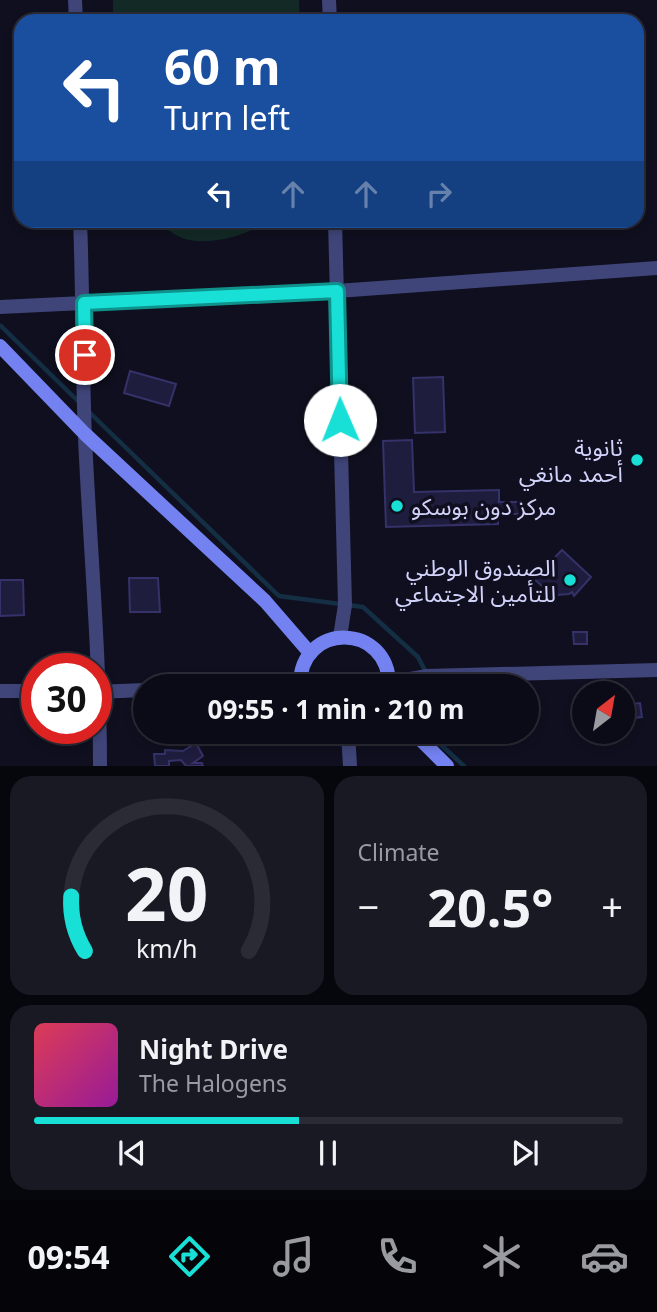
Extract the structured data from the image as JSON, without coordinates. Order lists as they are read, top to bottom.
{
  "places": ["ثانوية أحمد مانغي", "مركز دون بوسكو", "الصندوق الوطني للتأمين الاجتماعي"],
  "north": "top right",
  "page": {
    "turn": ["60 m", "Turn left"],
    "limit": "30",
    "trip": "09:55 · 1 min · 210 m",
    "tile": "Climate",
    "heat": ["−", "20.5°", "+"],
    "song": ["Night Drive", "The Halogens"],
    "tabs": "09:54",
    "gauge": ["20", "km/h"]
  }
}
